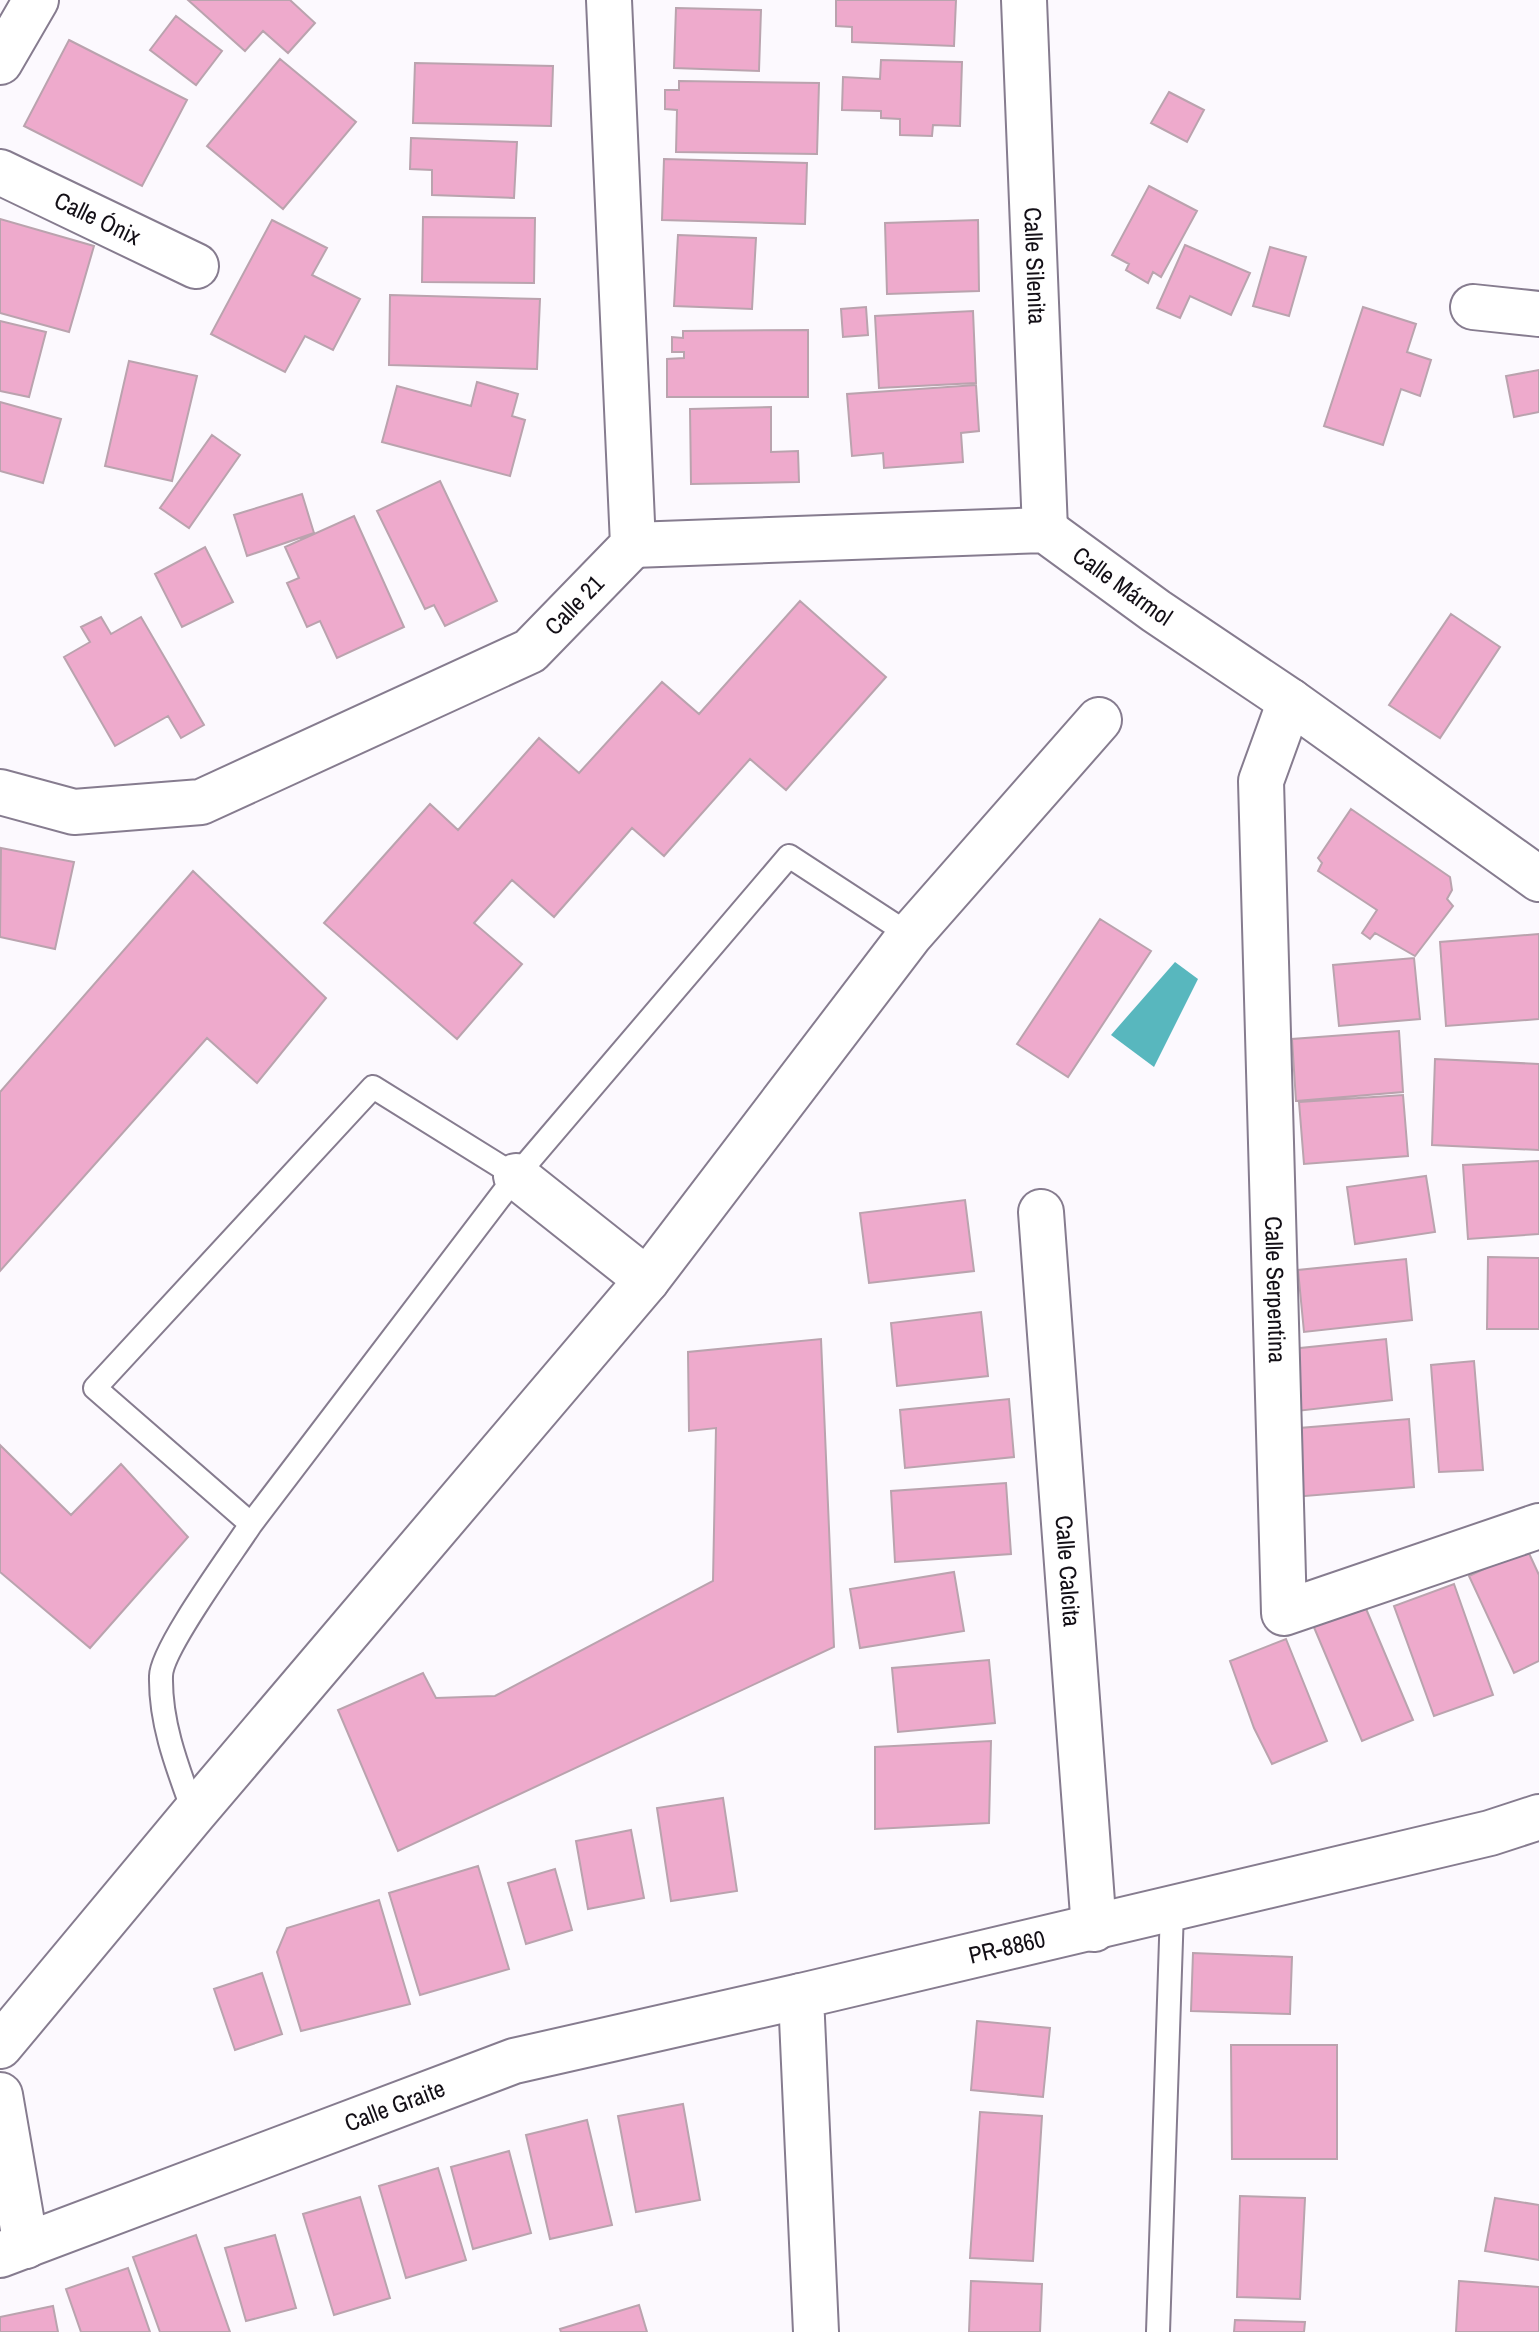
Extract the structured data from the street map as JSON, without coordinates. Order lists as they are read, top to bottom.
{
  "streets": {
    "street": [
      "Calle Ónix",
      "Calle Silenita",
      "Calle Mármol",
      "Calle 21",
      "Calle Serpentina",
      "Calle Calcita",
      "PR-8860",
      "Calle Graite"
    ]
  },
  "crossings": [
    ["Calle Silenita", "Calle Mármol"],
    ["Calle Mármol", "Calle Serpentina"],
    ["Calle Calcita", "PR-8860"],
    ["PR-8860", "Calle Graite"]
  ]
}
